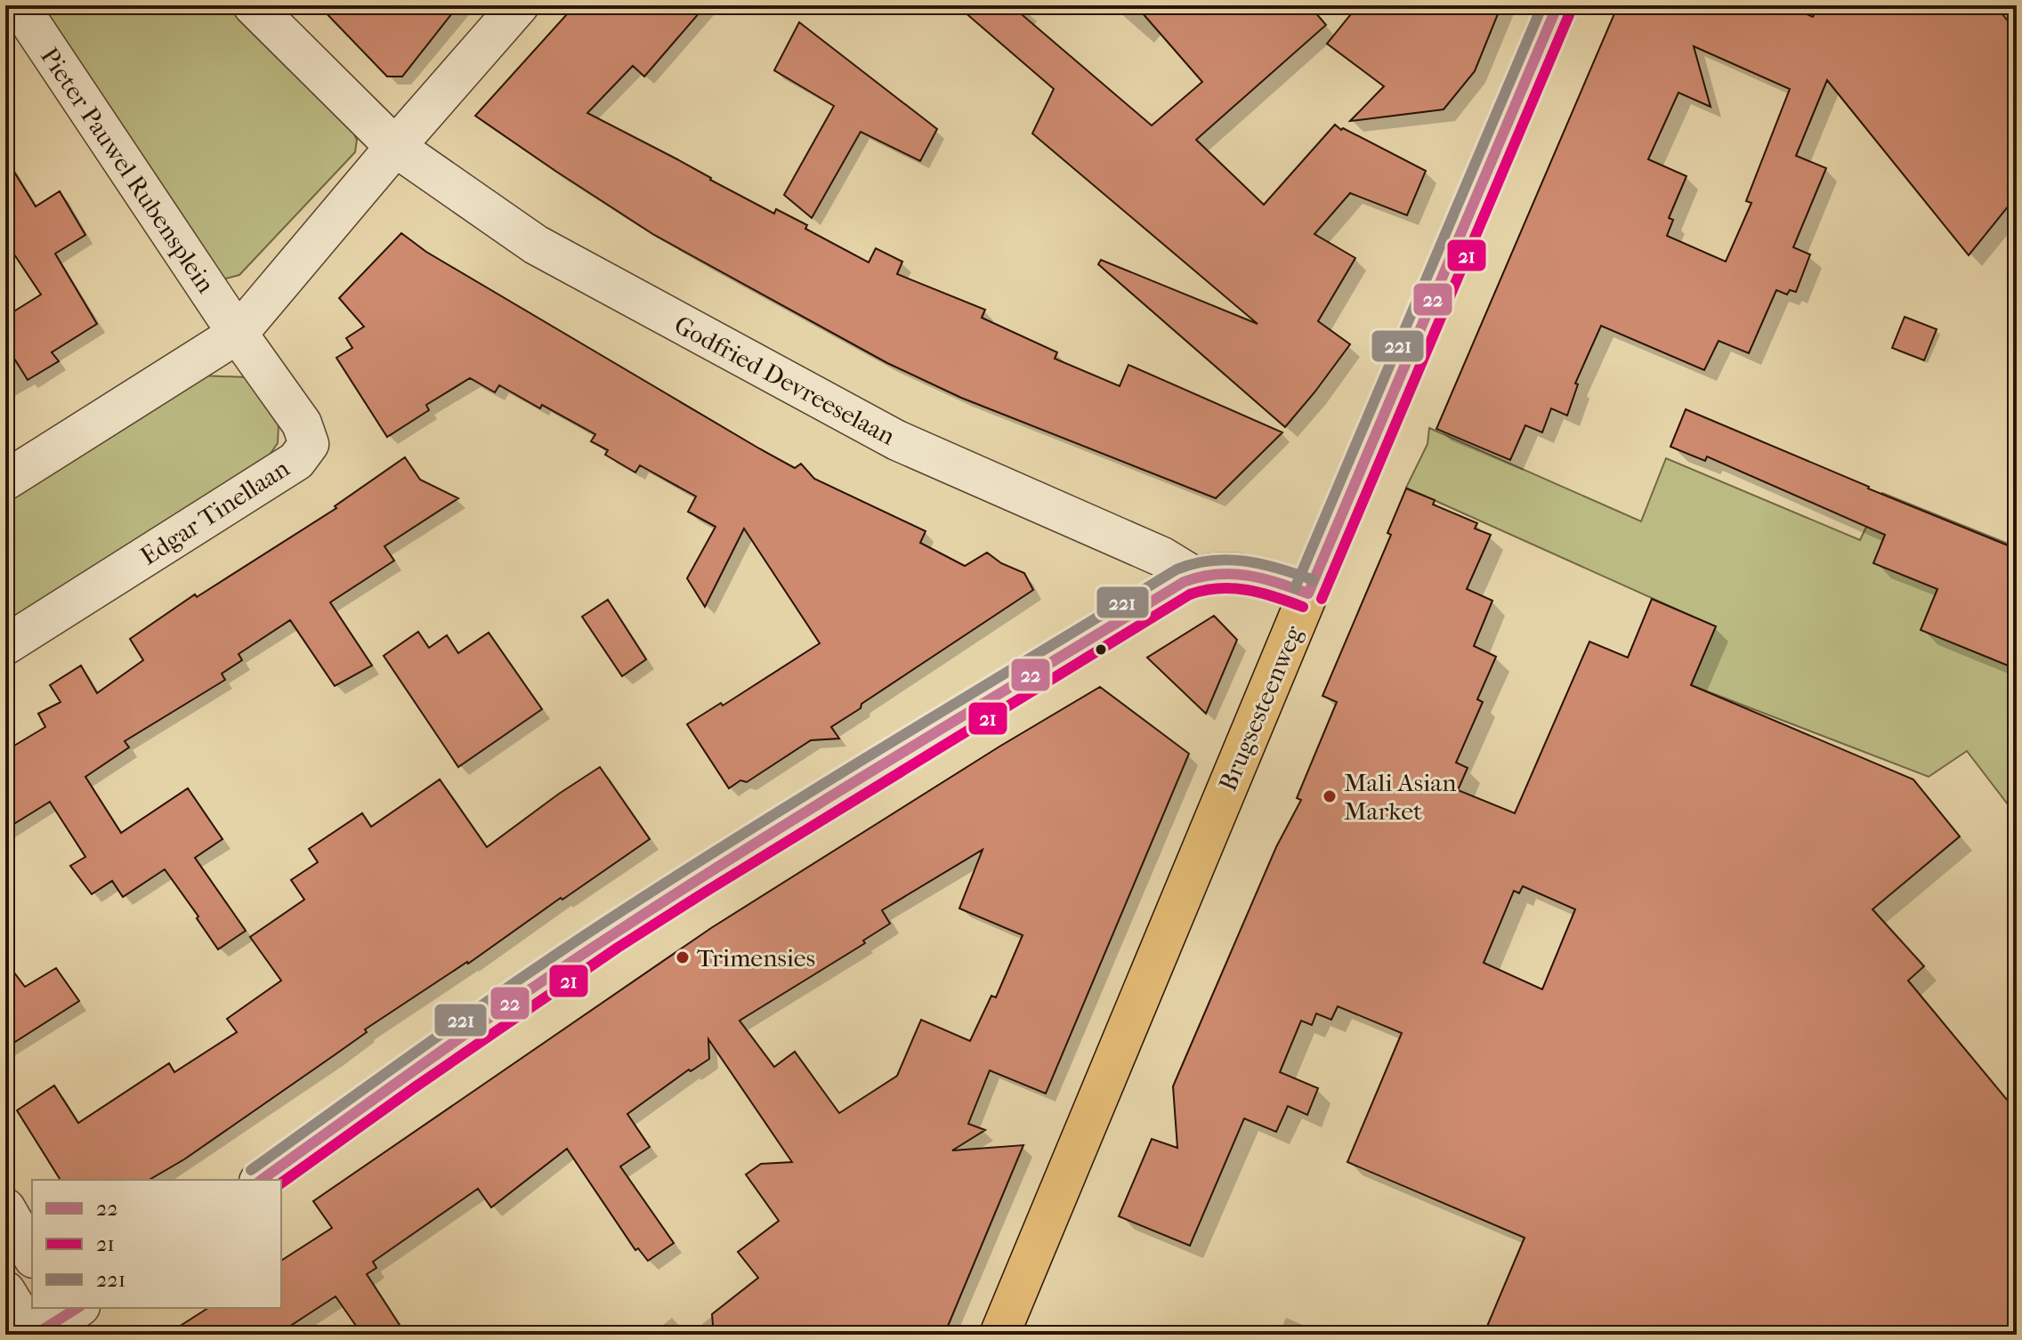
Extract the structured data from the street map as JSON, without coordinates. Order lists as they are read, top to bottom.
{
  "streets": {
    "main road": ["Brugsesteenweg"],
    "street": ["Pieter Pauwel Rubensplein", "Godfried Devreeselaan", "Edgar Tinellaan"]
  },
  "crossings": [
    ["Pieter Pauwel Rubensplein", "Edgar Tinellaan"]
  ],
  "places": ["Mali Asian Market", "Trimensies"],
  "lines": ["transit line 22", "transit line 221", "transit line 21"],
  "legend": ["22", "21", "221"]
}
